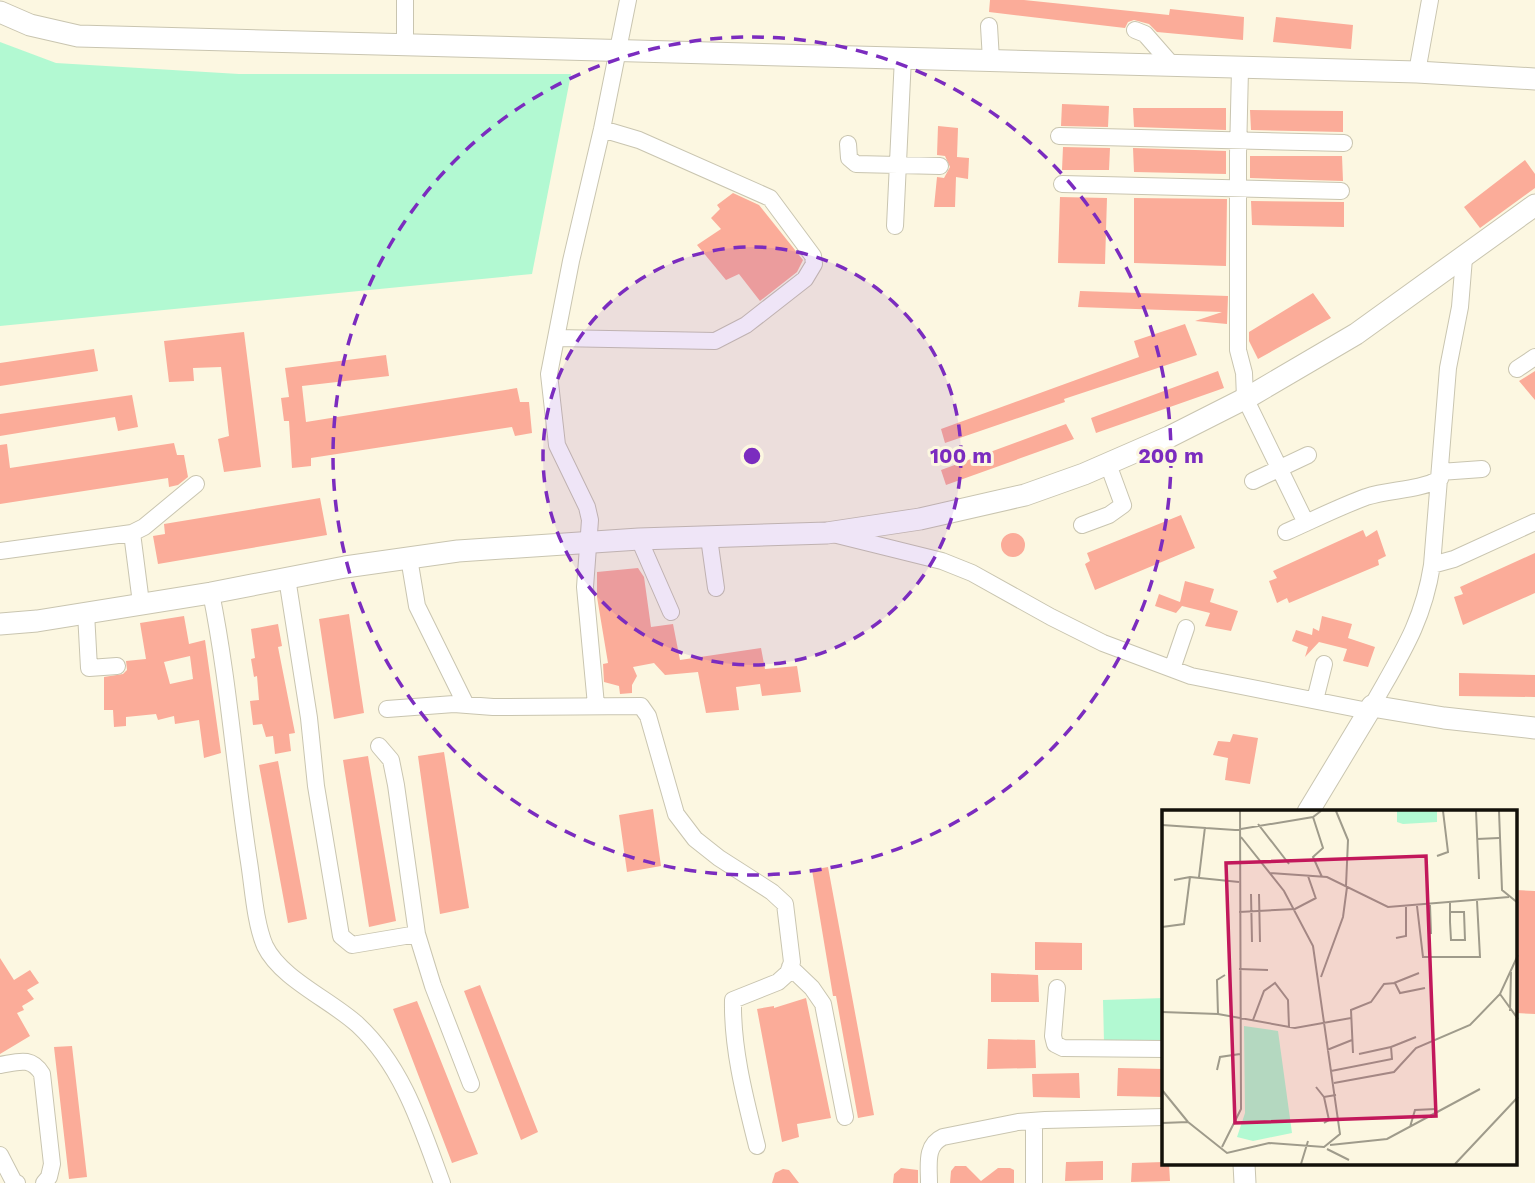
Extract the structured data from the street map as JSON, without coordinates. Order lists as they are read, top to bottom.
{
  "rings": ["100 m", "200 m"]
}
